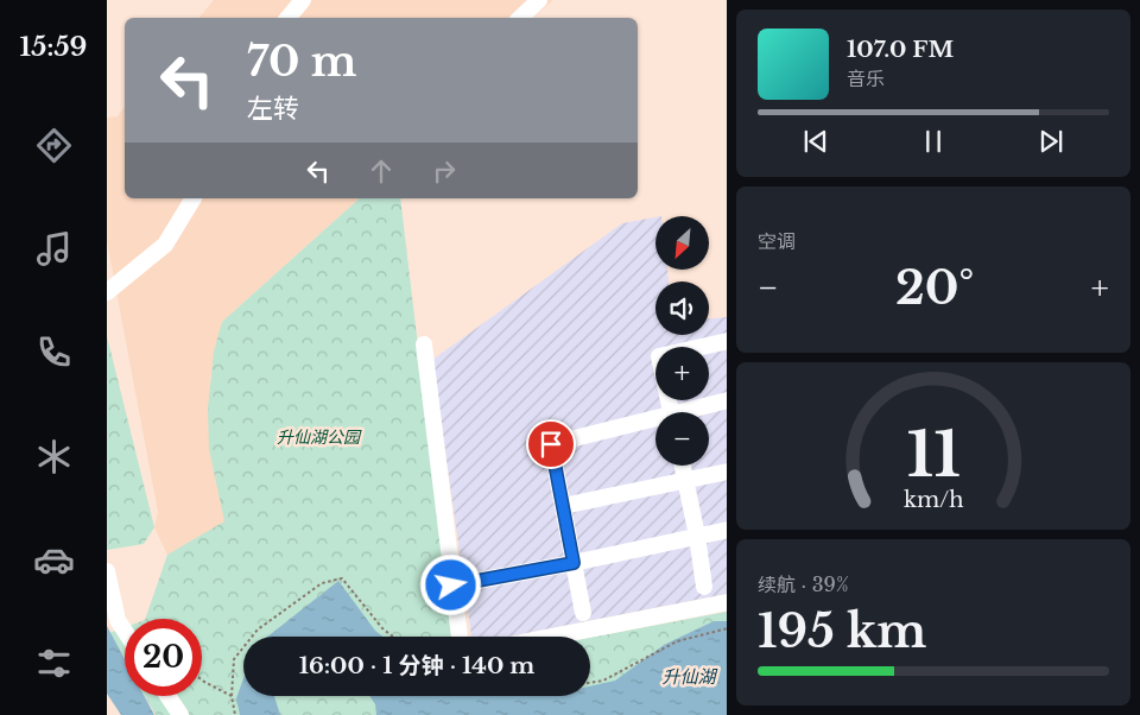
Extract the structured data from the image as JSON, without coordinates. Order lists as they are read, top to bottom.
{
  "water": ["升仙湖"],
  "parks": ["升仙湖公园"],
  "north": "bottom left",
  "page": {
    "tabs": "15:59",
    "turn": ["70 m", "左转"],
    "song": ["107.0 FM", "音乐"],
    "tile": [
      "空调",
      ["续航 · 39%", "195 km"]
    ],
    "map_buttons": ["+", "−"],
    "heat": ["−", "20°", "+"],
    "limit": "20",
    "trip": "16:00 · 1 分钟 · 140 m",
    "gauge": ["11", "km/h"]
  }
}
